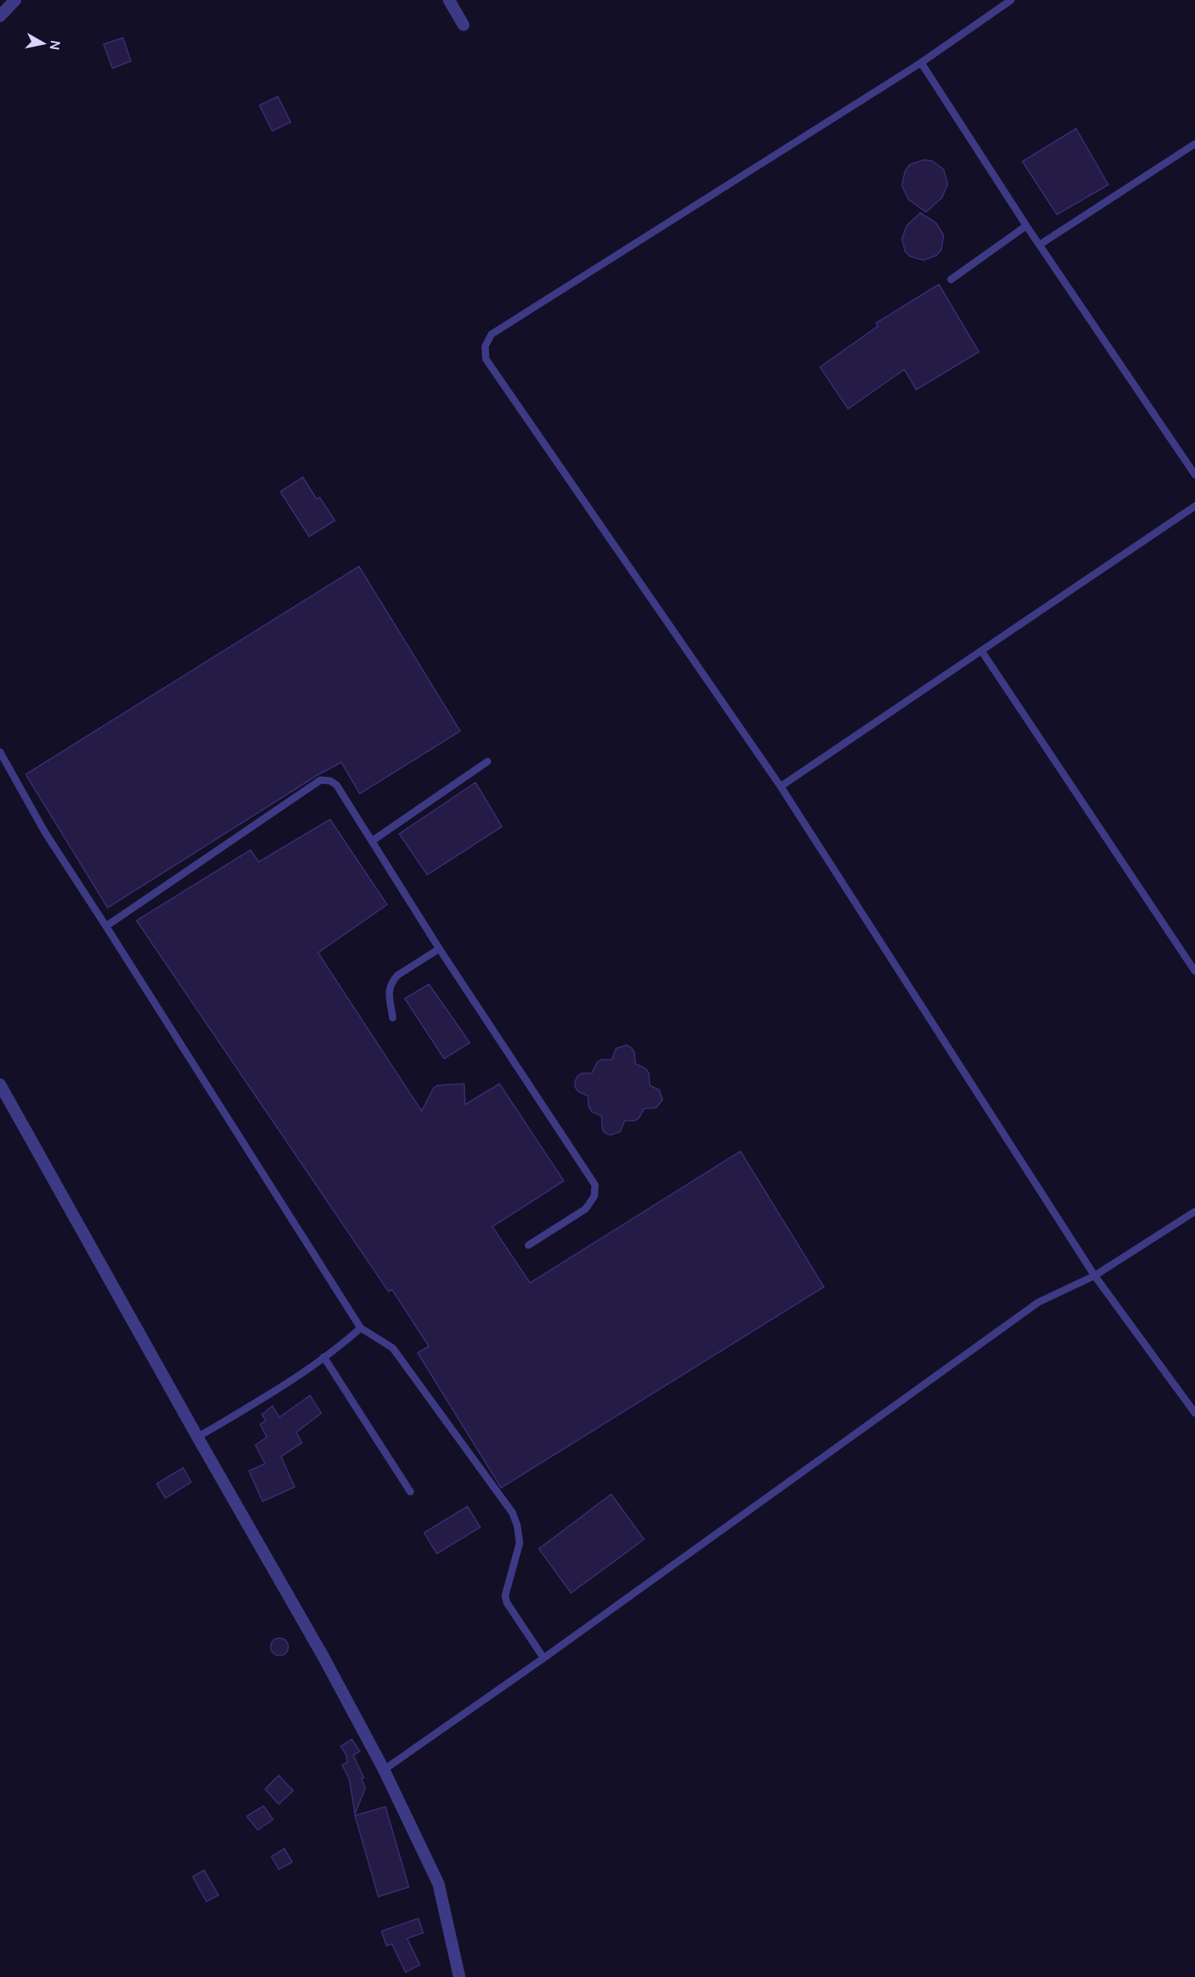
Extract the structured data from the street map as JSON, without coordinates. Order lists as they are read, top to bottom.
{
  "north": "right"
}
